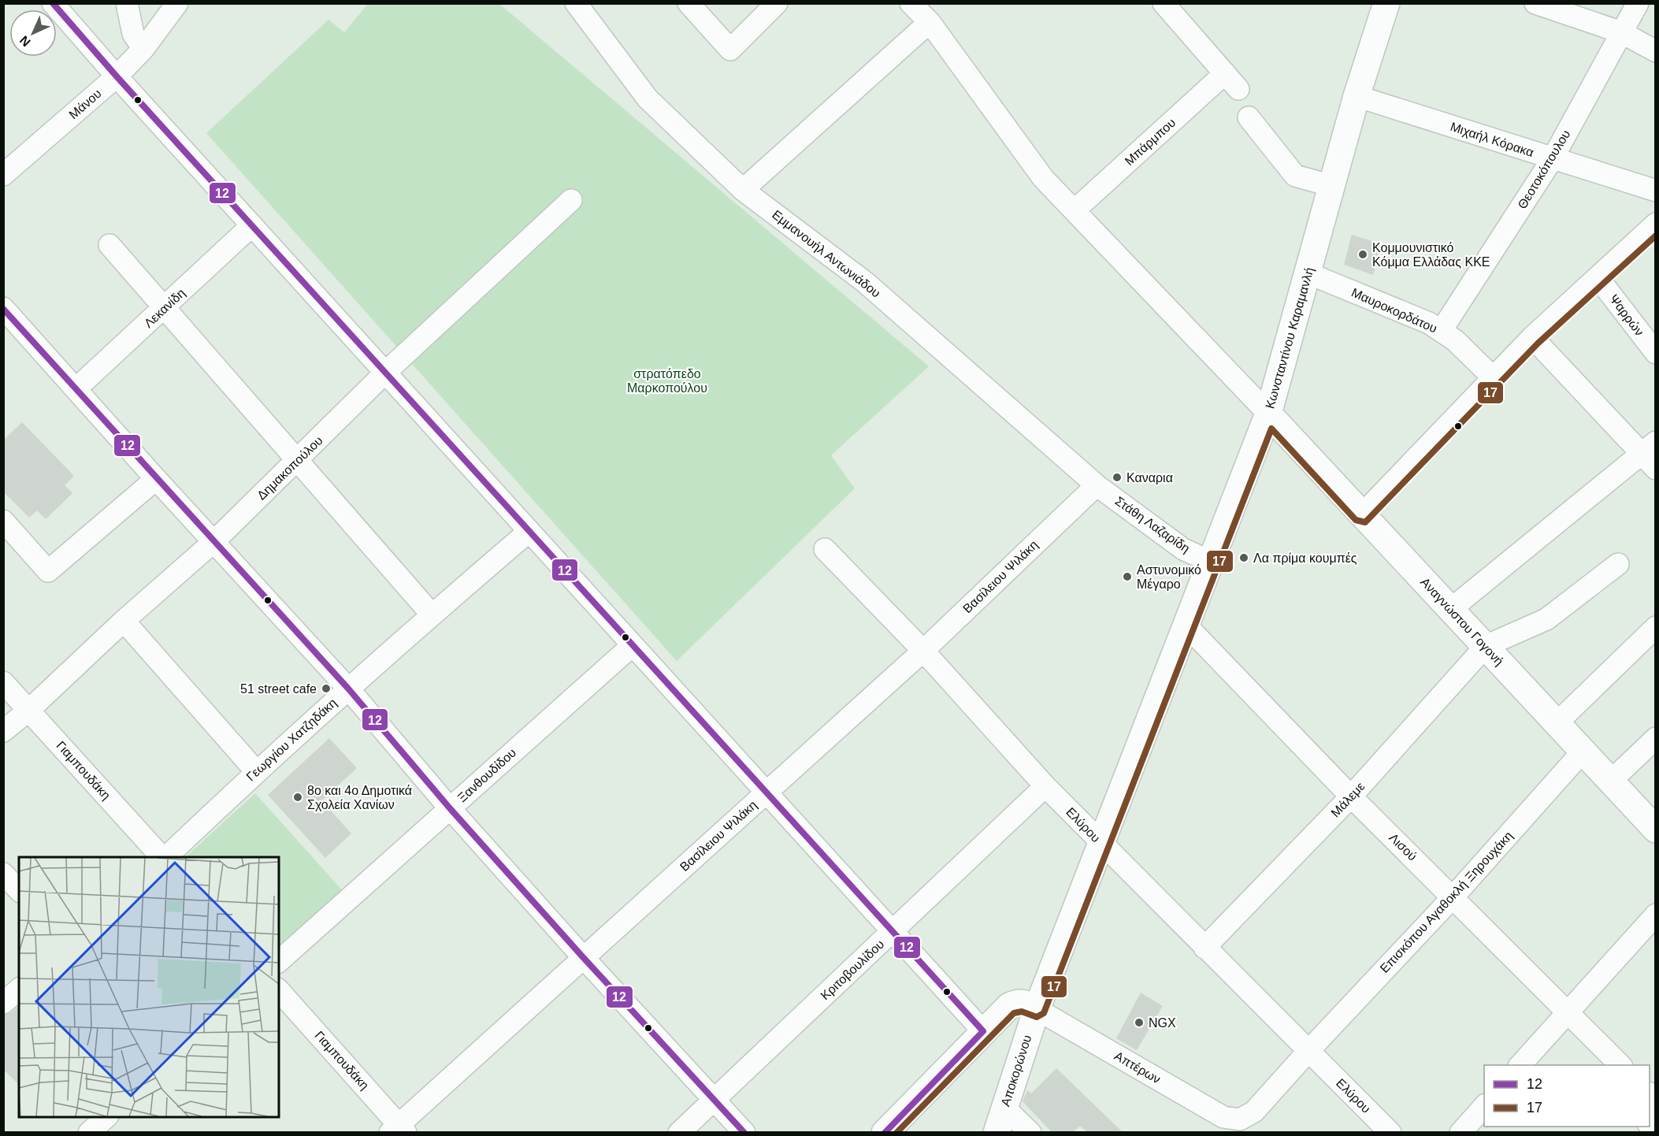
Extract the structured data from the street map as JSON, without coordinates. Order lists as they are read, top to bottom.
{
  "streets": {
    "main road": ["Κωνσταντίνου Καραμανλή", "Αναγνώστου Γογονή", "Αποκορώνου"],
    "street": [
      "Μάνου",
      "Μιχαήλ Κόρακα",
      "Μπάρμπου",
      "Θεοτοκόπουλου",
      "Εμμανουήλ Αντωνιάδου",
      "Λεκανίδη",
      "Μαυροκορδάτου",
      "Ψαρρών",
      "Δημακοπούλου",
      "Στάθη Λαζαρίδη",
      "Βασίλειου Ψιλάκη",
      "Γεωργίου Χατζηδάκη",
      "Γιαμπουδάκη",
      "Ξανθουδίδου",
      "Μάλεμε",
      "Ελύρου",
      "Λισού",
      "Επισκόπου Αγαθοκλή Ξηρουχάκη",
      "Κριτοβουλίδου",
      "Απτέρων"
    ]
  },
  "crossings": [
    ["Μιχαήλ Κόρακα", "Θεοτοκόπουλου"],
    ["Μιχαήλ Κόρακα", "Κωνσταντίνου Καραμανλή"],
    ["Θεοτοκόπουλου", "Μαυροκορδάτου"],
    ["Εμμανουήλ Αντωνιάδου", "Στάθη Λαζαρίδη"],
    ["Εμμανουήλ Αντωνιάδου", "Βασίλειου Ψιλάκη"],
    ["Μαυροκορδάτου", "Κωνσταντίνου Καραμανλή"],
    ["Κωνσταντίνου Καραμανλή", "Στάθη Λαζαρίδη"],
    ["Κωνσταντίνου Καραμανλή", "Αναγνώστου Γογονή"],
    ["Κωνσταντίνου Καραμανλή", "Ελύρου"],
    ["Κωνσταντίνου Καραμανλή", "Λισού"],
    ["Κωνσταντίνου Καραμανλή", "Απτέρων"],
    ["Κωνσταντίνου Καραμανλή", "Αποκορώνου"],
    ["Δημακοπούλου", "Γιαμπουδάκη"],
    ["Στάθη Λαζαρίδη", "Βασίλειου Ψιλάκη"],
    ["Βασίλειου Ψιλάκη", "Γιαμπουδάκη"],
    ["Βασίλειου Ψιλάκη", "Ελύρου"],
    ["Αναγνώστου Γογονή", "Μάλεμε"],
    ["Αναγνώστου Γογονή", "Επισκόπου Αγαθοκλή Ξηρουχάκη"],
    ["Μάλεμε", "Ελύρου"],
    ["Μάλεμε", "Λισού"],
    ["Ελύρου", "Επισκόπου Αγαθοκλή Ξηρουχάκη"],
    ["Ελύρου", "Κριτοβουλίδου"],
    ["Λισού", "Επισκόπου Αγαθοκλή Ξηρουχάκη"],
    ["Επισκόπου Αγαθοκλή Ξηρουχάκη", "Απτέρων"],
    ["Απτέρων", "Αποκορώνου"]
  ],
  "parks": ["στρατόπεδο Μαρκοπούλου"],
  "places": [
    "Κομμουνιστικό Κόμμα Ελλάδας ΚΚΕ",
    "Καναρια",
    "Λα πρίμα κουμπές",
    "Αστυνομικό Μέγαρο",
    "51 street cafe",
    "8ο και 4ο Δημοτικά Σχολεία Χανίων",
    "NGX"
  ],
  "lines": ["transit line 12", "transit line 17"],
  "legend": ["12", "17"],
  "north": "bottom left"
}
